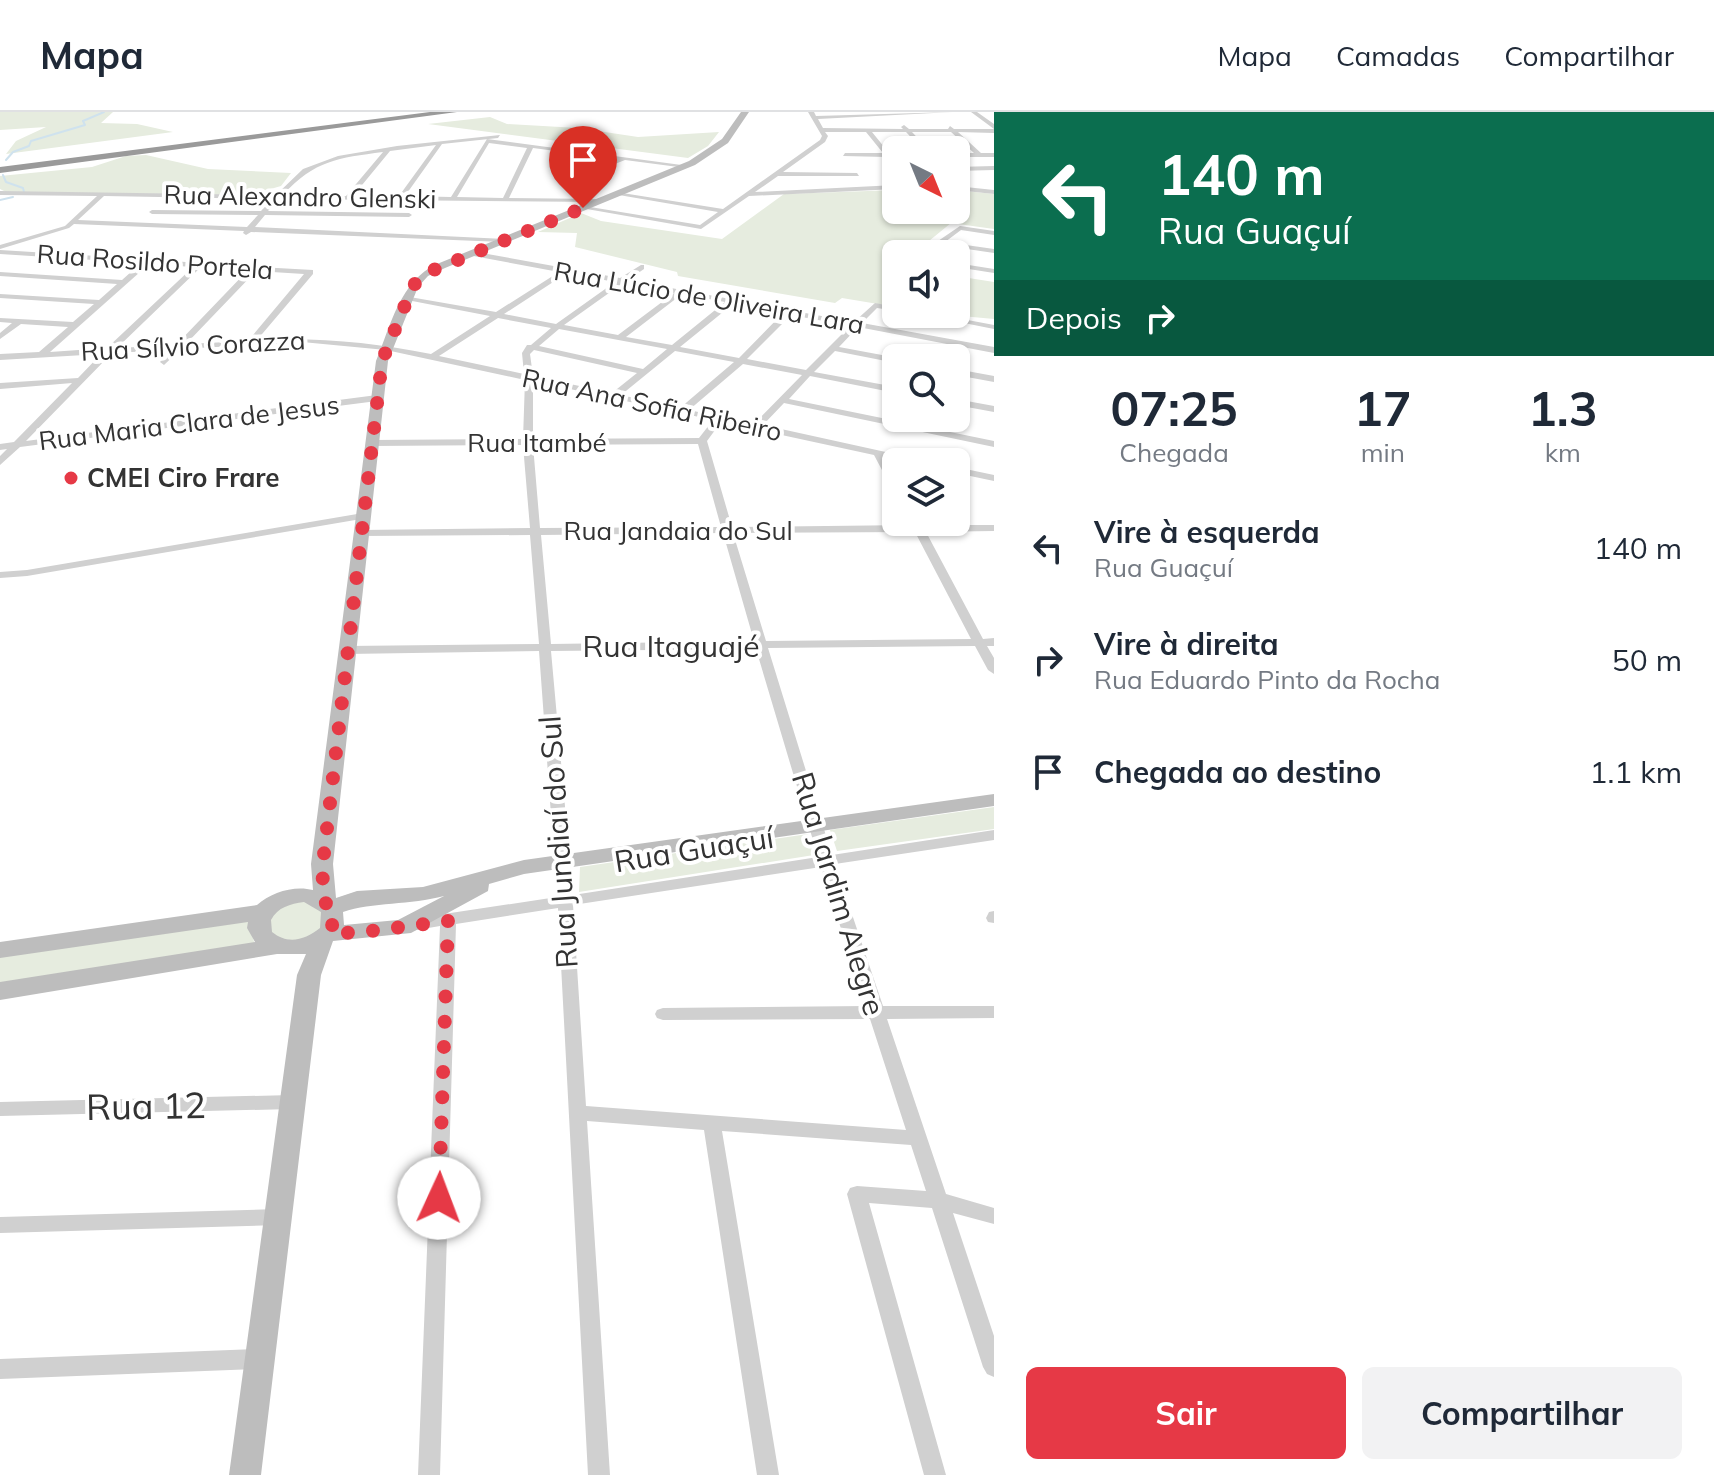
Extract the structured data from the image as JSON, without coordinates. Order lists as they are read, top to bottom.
{
  "streets": {
    "main road": ["Rua Guaçuí"],
    "street": [
      "Rua Alexandro Glenski",
      "Rua Rosildo Portela",
      "Rua Lúcio de Oliveira Lara",
      "Rua Sílvio Corazza",
      "Rua Ana Sofia Ribeiro",
      "Rua Maria Clara de Jesus",
      "Rua Itambé",
      "Rua Jandaia do Sul",
      "Rua Itaguajé",
      "Rua Jundiaí do Sul",
      "Rua Jardim Alegre",
      "Rua 12"
    ]
  },
  "crossings": [
    ["Rua Rosildo Portela", "Rua Sílvio Corazza"],
    ["Rua Sílvio Corazza", "Rua Ana Sofia Ribeiro"],
    ["Rua Ana Sofia Ribeiro", "Rua Jundiaí do Sul"],
    ["Rua Itambé", "Rua Jundiaí do Sul"],
    ["Rua Itambé", "Rua Jardim Alegre"],
    ["Rua Jandaia do Sul", "Rua Jundiaí do Sul"],
    ["Rua Jandaia do Sul", "Rua Jardim Alegre"],
    ["Rua Itaguajé", "Rua Jundiaí do Sul"],
    ["Rua Itaguajé", "Rua Jardim Alegre"],
    ["Rua Jundiaí do Sul", "Rua Guaçuí"],
    ["Rua Guaçuí", "Rua Jardim Alegre"]
  ],
  "places": ["CMEI Ciro Frare"],
  "north": "bottom right",
  "page": {
    "header": "Mapa",
    "nav": ["Mapa", "Camadas", "Compartilhar"],
    "turn": ["140 m", "Rua Guaçuí"],
    "then": "Depois",
    "eta": [
      "07:25",
      "Chegada",
      "17",
      "min",
      "1.3",
      "km"
    ],
    "list": [
      {
        "name": "Vire à esquerda",
        "note": "Rua Guaçuí",
        "value": "140 m"
      },
      {
        "name": "Vire à direita",
        "note": "Rua Eduardo Pinto da Rocha",
        "value": "50 m"
      },
      {
        "name": "Chegada ao destino",
        "value": "1.1 km"
      }
    ],
    "buttons": ["Sair", "Compartilhar"]
  }
}
